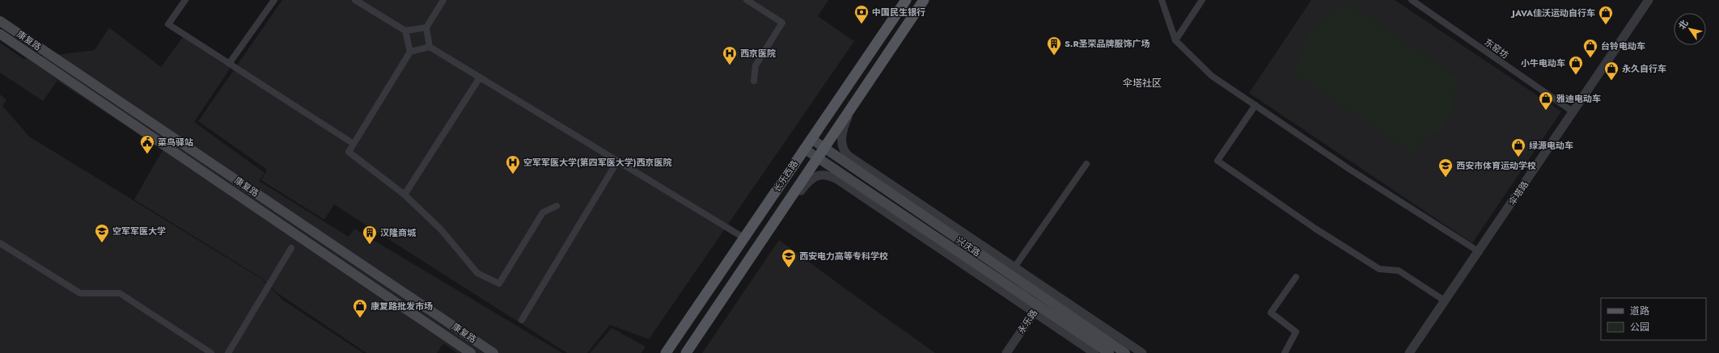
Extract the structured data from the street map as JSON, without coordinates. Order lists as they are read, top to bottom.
{
  "streets": {
    "main road": ["康复路", "长乐西路", "兴庆路"],
    "street": ["东窑坊", "伞塔路", "永乐路"]
  },
  "crossings": [
    ["东窑坊", "伞塔路"],
    ["长乐西路", "兴庆路"],
    ["兴庆路", "永乐路"]
  ],
  "districts": ["伞塔社区"],
  "places": {
    "bank": ["中国民生银行"],
    "shop": [
      "JAVA佳沃运动自行车",
      "台铃电动车",
      "小牛电动车",
      "永久自行车",
      "雅迪电动车",
      "绿源电动车",
      "康复路批发市场"
    ],
    "building": ["S.R圣荣品牌服饰广场", "汉隆商城"],
    "hospital": ["西京医院", "空军军医大学(第四军医大学)西京医院"],
    "public building": ["菜鸟驿站"],
    "school or university": ["西安市体育运动学校", "空军军医大学", "西安电力高等专科学校"]
  },
  "legend": ["道路", "公园"],
  "north": "top left"
}
